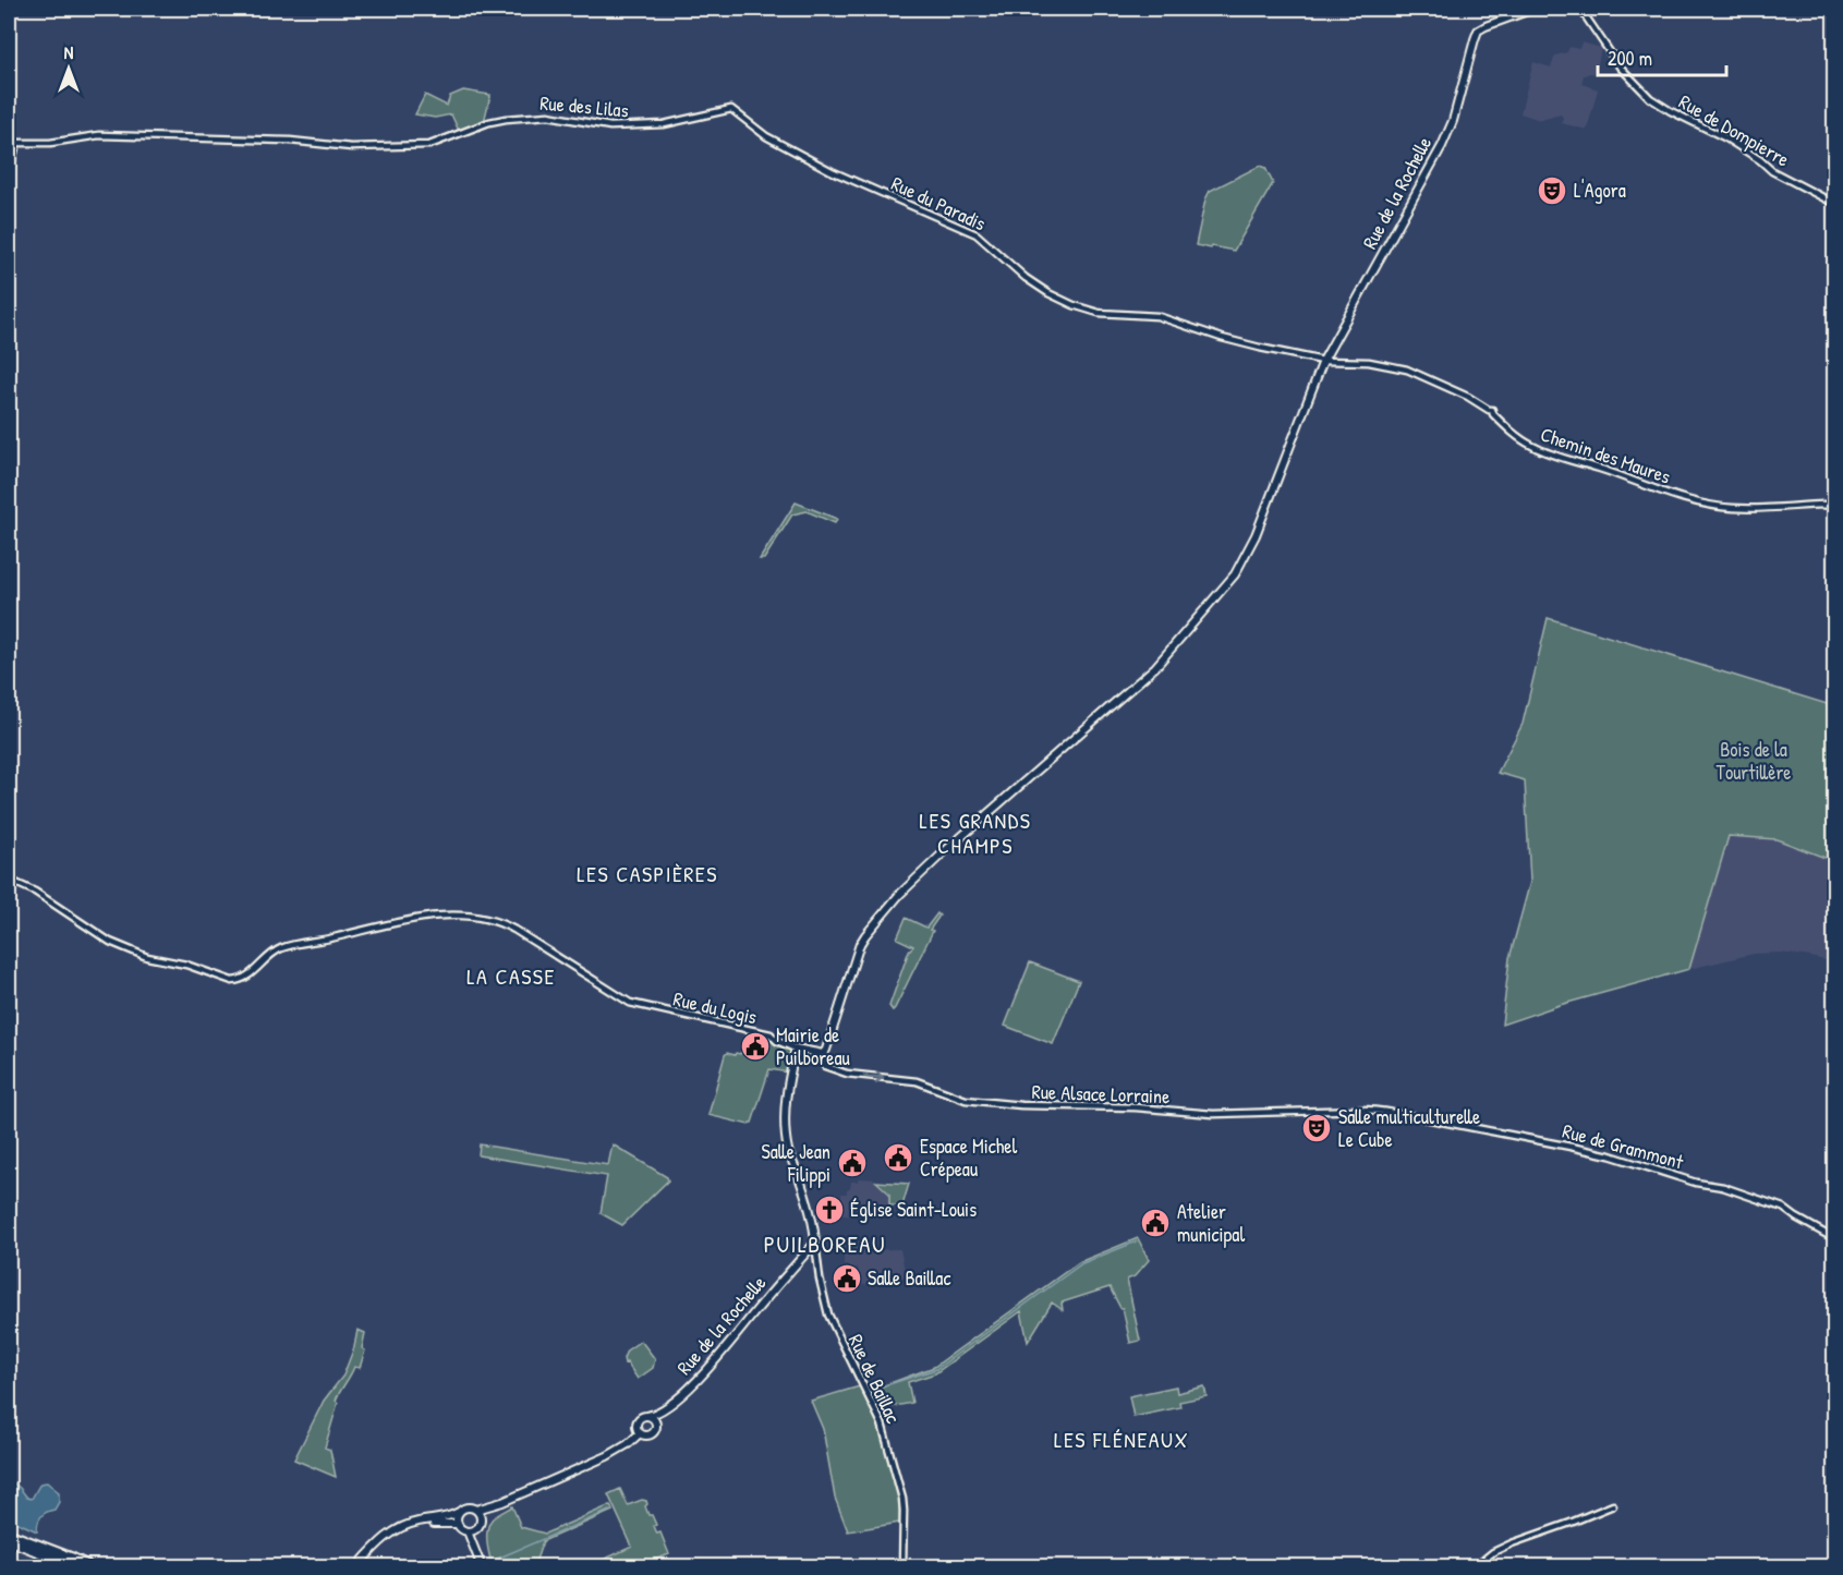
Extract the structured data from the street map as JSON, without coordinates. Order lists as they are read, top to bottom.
{
  "streets": {
    "main road": ["Rue de la Rochelle"],
    "street": [
      "Rue des Lilas",
      "Rue de Dompierre",
      "Rue du Paradis",
      "Chemin des Maures",
      "Rue du Logis",
      "Rue Alsace Lorraine",
      "Rue de Grammont",
      "Rue de Baillac"
    ]
  },
  "crossings": [
    ["Rue des Lilas", "Rue du Paradis"],
    ["Rue de la Rochelle", "Rue du Paradis"],
    ["Rue de la Rochelle", "Chemin des Maures"],
    ["Rue de la Rochelle", "Rue Alsace Lorraine"],
    ["Rue de la Rochelle", "Rue de Baillac"],
    ["Rue du Paradis", "Chemin des Maures"],
    ["Rue Alsace Lorraine", "Rue de Grammont"]
  ],
  "one_way": ["Rue Alsace Lorraine"],
  "districts": [
    "LES GRANDS CHAMPS",
    "LES CASPIÈRES",
    "LA CASSE",
    "PUILBOREAU",
    "LES FLÉNEAUX"
  ],
  "parks": ["Bois de la Tourtillère"],
  "places": {
    "theatre": ["L'Agora", "Salle multiculturelle Le Cube"],
    "public building": [
      "Mairie de Puilboreau",
      "Espace Michel Crépeau",
      "Salle Jean Filippi",
      "Atelier municipal",
      "Salle Baillac"
    ],
    "church": ["Église Saint-Louis"]
  },
  "scale_bar": "200 m",
  "north": "top"
}
